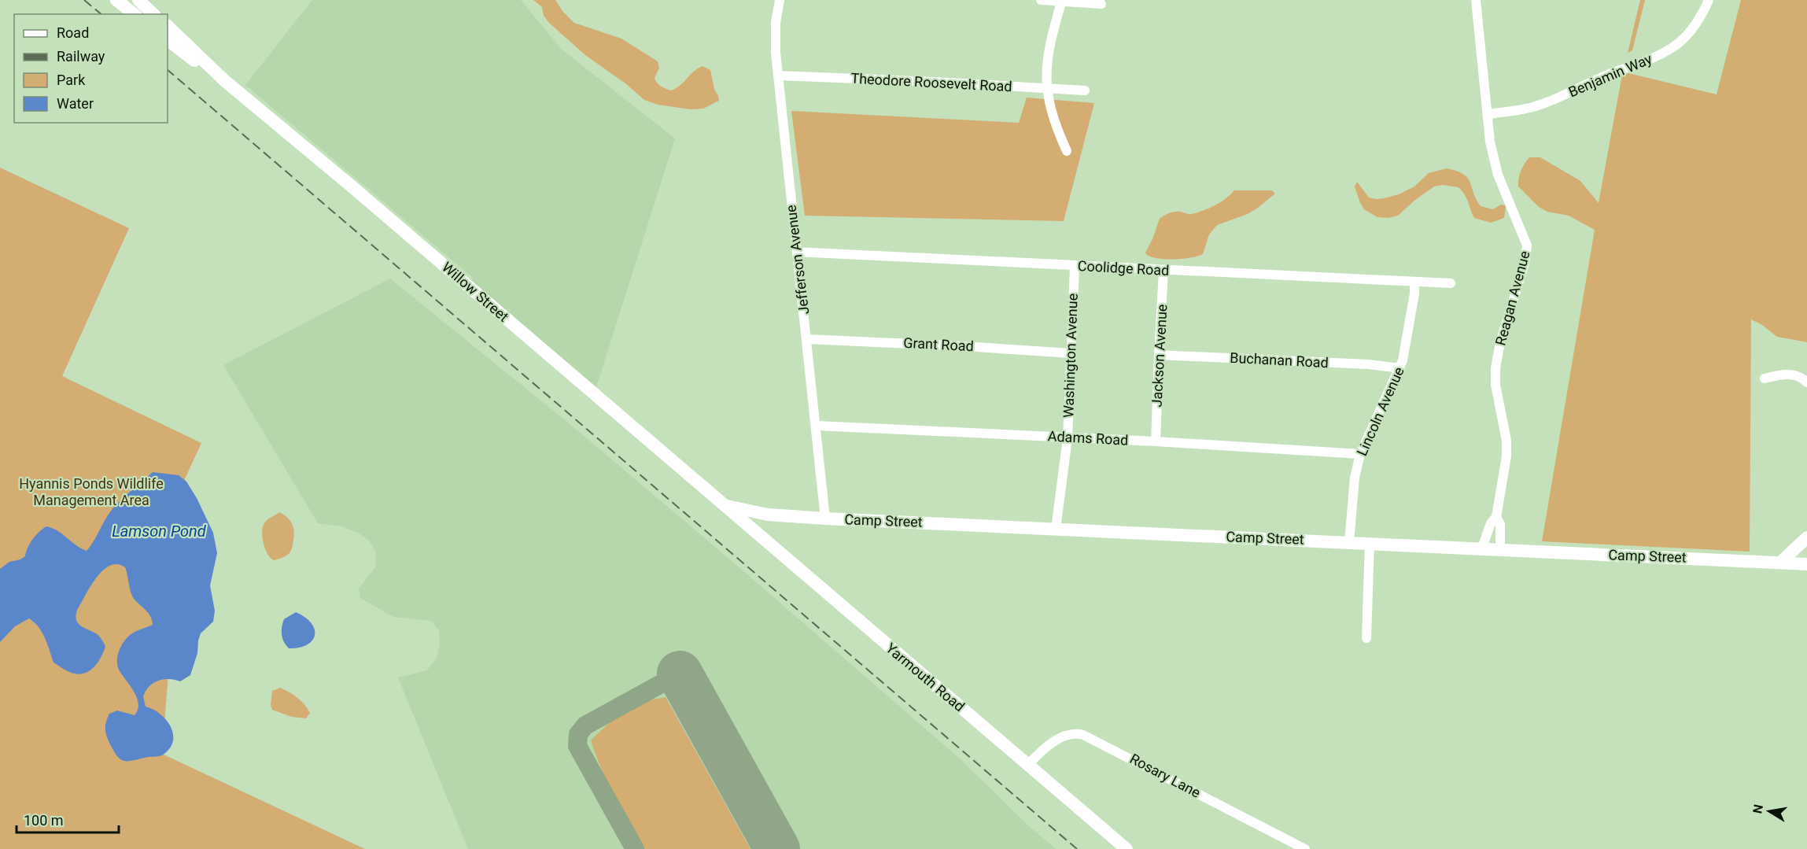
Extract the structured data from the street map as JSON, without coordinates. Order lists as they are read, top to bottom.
{
  "streets": {
    "main road": ["Willow Street", "Camp Street", "Yarmouth Road"],
    "street": [
      "Benjamin Way",
      "Theodore Roosevelt Road",
      "Jefferson Avenue",
      "Coolidge Road",
      "Reagan Avenue",
      "Grant Road",
      "Washington Avenue",
      "Jackson Avenue",
      "Buchanan Road",
      "Lincoln Avenue",
      "Adams Road",
      "Rosary Lane"
    ]
  },
  "crossings": [
    ["Benjamin Way", "Reagan Avenue"],
    ["Theodore Roosevelt Road", "Jefferson Avenue"],
    ["Jefferson Avenue", "Coolidge Road"],
    ["Jefferson Avenue", "Grant Road"],
    ["Jefferson Avenue", "Adams Road"],
    ["Jefferson Avenue", "Camp Street"],
    ["Coolidge Road", "Washington Avenue"],
    ["Coolidge Road", "Jackson Avenue"],
    ["Coolidge Road", "Lincoln Avenue"],
    ["Willow Street", "Camp Street"],
    ["Willow Street", "Yarmouth Road"],
    ["Reagan Avenue", "Camp Street"],
    ["Grant Road", "Washington Avenue"],
    ["Washington Avenue", "Adams Road"],
    ["Washington Avenue", "Camp Street"],
    ["Jackson Avenue", "Buchanan Road"],
    ["Jackson Avenue", "Adams Road"],
    ["Buchanan Road", "Lincoln Avenue"],
    ["Lincoln Avenue", "Adams Road"],
    ["Lincoln Avenue", "Camp Street"],
    ["Camp Street", "Yarmouth Road"],
    ["Yarmouth Road", "Rosary Lane"]
  ],
  "water": ["Lamson Pond"],
  "parks": ["Hyannis Ponds Wildlife Management Area"],
  "legend": [
    "Road",
    "Railway",
    "Park",
    "Water"
  ],
  "scale_bar": "100 m",
  "north": "left"
}
